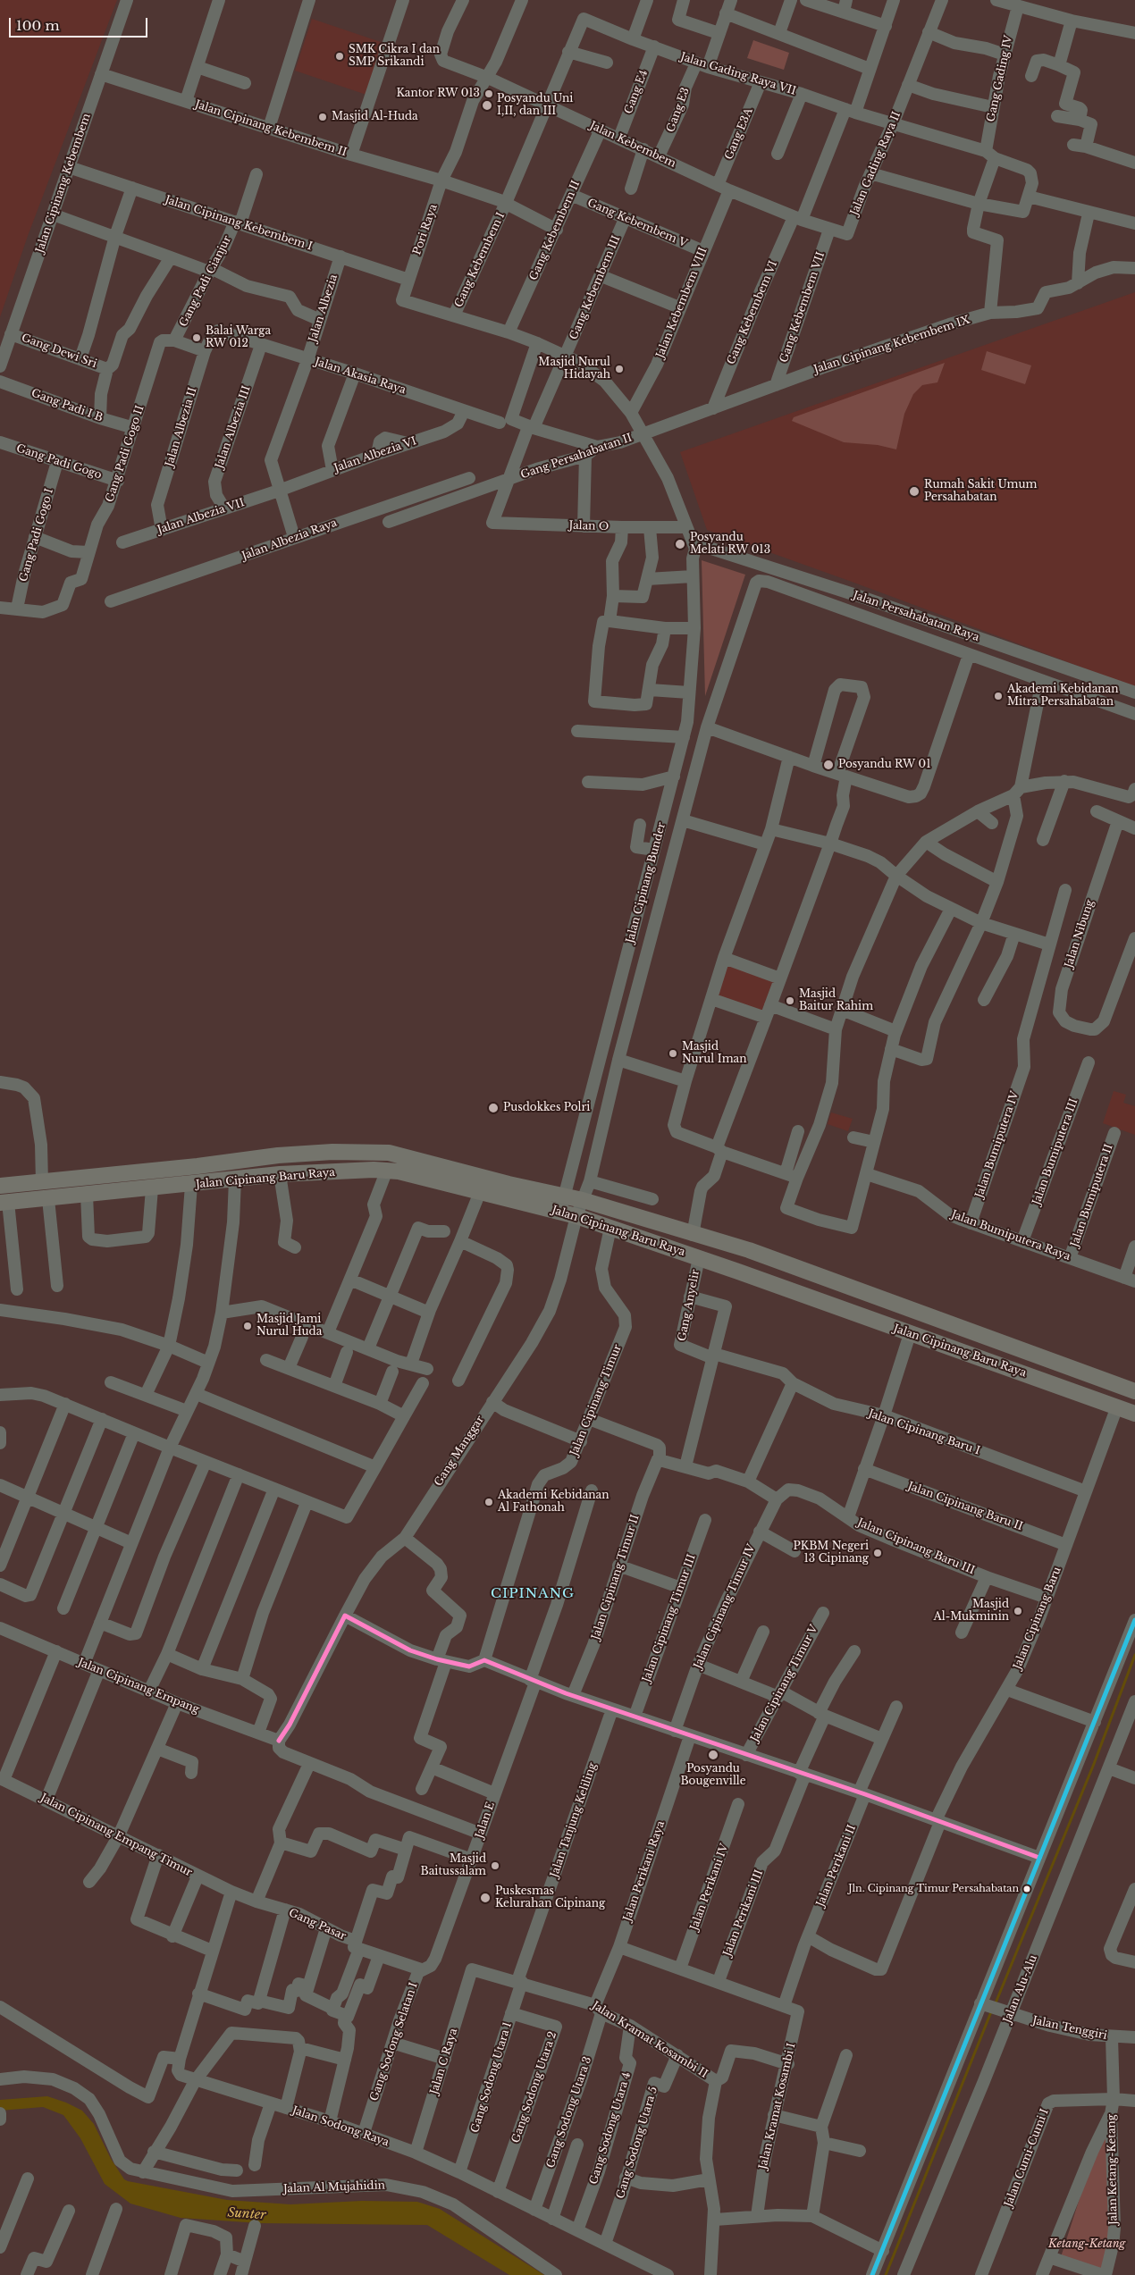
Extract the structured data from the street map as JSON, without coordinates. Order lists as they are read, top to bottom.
{
  "streets": {
    "main road": ["Jalan Cipinang Baru Raya"],
    "street": [
      "Jalan Gading Raya VII",
      "Gang Gading IV",
      "Gang E4",
      "Gang E3",
      "Jalan Cipinang Kebembem II",
      "Gang E3A",
      "Jalan Kebembem",
      "Jalan Gading Raya II",
      "Jalan Cipinang Kebembem",
      "Jalan Cipinang Kebembem I",
      "Gang Kebembem V",
      "Pori Raya",
      "Gang Kebembem II",
      "Gang Kebembem I",
      "Gang Padi Cianjur",
      "Gang Kebembem III",
      "Jalan Kebembem VIII",
      "Gang Kebembem VII",
      "Jalan Albezia",
      "Gang Kebembem VI",
      "Jalan Cipinang Kebembem IX",
      "Gang Dewi Sri",
      "Jalan Akasia Raya",
      "Gang Padi I B",
      "Jalan Albezia II",
      "Jalan Albezia III",
      "Gang Padi Gogo II",
      "Jalan Albezia VI",
      "Gang Persahabatan II",
      "Gang Padi Gogo",
      "Jalan Albezia VII",
      "Jalan O",
      "Gang Padi Gogo I",
      "Jalan Albezia Raya",
      "Jalan Persahabatan Raya",
      "Jalan Cipinang Bunder",
      "Jalan Nibung",
      "Jalan Bumiputera IV",
      "Jalan Bumiputera III",
      "Jalan Bumiputera II",
      "Jalan Bumiputera Raya",
      "Gang Anyelir",
      "Jalan Cipinang Timur",
      "Jalan Cipinang Baru I",
      "Gang Manggar",
      "Jalan Cipinang Baru II",
      "Jalan Cipinang Baru III",
      "Jalan Cipinang Timur II",
      "Jalan Cipinang Timur IV",
      "Jalan Cipinang Timur III",
      "Jalan Cipinang Baru",
      "Jalan Cipinang Timur V",
      "Jalan Cipinang Empang",
      "Jalan E",
      "Jalan Tanjung Keliling",
      "Jalan Cipinang Empang Timur",
      "Jalan Perikani II",
      "Jalan Perikani Raya",
      "Jalan Perikani IV",
      "Jalan Perikani III",
      "Gang Pasar",
      "Jalan Alu-Alu",
      "Jalan Tenggiri",
      "Jalan Kramat Kosambi II",
      "Gang Sodong Selatan I",
      "Jalan C Raya",
      "Gang Sodong Utara 1",
      "Gang Sodong Utara 2",
      "Jalan Kramat Kosambi I",
      "Gang Sodong Utara 3",
      "Jalan Sodong Raya",
      "Gang Sodong Utara 4",
      "Gang Sodong Utara 5",
      "Jalan Cumi-Cumi I",
      "Jalan Ketang-Ketang",
      "Jalan Al Mujahidin"
    ]
  },
  "crossings": [
    ["Jalan Gading Raya VII", "Gang Gading IV"],
    ["Jalan Gading Raya VII", "Gang E4"],
    ["Jalan Gading Raya VII", "Gang E3"],
    ["Jalan Gading Raya VII", "Gang E3A"],
    ["Jalan Gading Raya VII", "Jalan Gading Raya II"],
    ["Jalan Gading Raya VII", "Gang Kebembem I"],
    ["Jalan Gading Raya VII", "Gang Kebembem VI"],
    ["Gang Gading IV", "Jalan Cipinang Kebembem IX"],
    ["Gang E4", "Jalan Kebembem"],
    ["Gang E3", "Jalan Kebembem"],
    ["Jalan Cipinang Kebembem II", "Jalan Cipinang Kebembem"],
    ["Jalan Cipinang Kebembem II", "Pori Raya"],
    ["Jalan Cipinang Kebembem II", "Gang Kebembem I"],
    ["Gang E3A", "Jalan Kebembem"],
    ["Jalan Kebembem", "Jalan Gading Raya II"],
    ["Jalan Kebembem", "Gang Kebembem II"],
    ["Jalan Kebembem", "Gang Kebembem I"],
    ["Jalan Kebembem", "Jalan Kebembem VIII"],
    ["Jalan Gading Raya II", "Jalan Kebembem VIII"],
    ["Jalan Gading Raya II", "Gang Kebembem VII"],
    ["Jalan Gading Raya II", "Gang Kebembem VI"],
    ["Jalan Cipinang Kebembem", "Jalan Cipinang Kebembem I"],
    ["Jalan Cipinang Kebembem", "Gang Dewi Sri"],
    ["Jalan Cipinang Kebembem I", "Pori Raya"],
    ["Jalan Cipinang Kebembem I", "Gang Padi Cianjur"],
    ["Jalan Cipinang Kebembem I", "Jalan Albezia"],
    ["Gang Kebembem V", "Gang Kebembem II"],
    ["Gang Kebembem V", "Gang Kebembem III"],
    ["Gang Kebembem V", "Jalan Kebembem VIII"],
    ["Gang Kebembem II", "Gang Kebembem I"],
    ["Gang Padi Cianjur", "Gang Padi Gogo II"],
    ["Gang Kebembem III", "Gang Persahabatan II"],
    ["Gang Kebembem III", "Jalan O"],
    ["Gang Kebembem VII", "Jalan Cipinang Kebembem IX"],
    ["Jalan Albezia", "Jalan Akasia Raya"],
    ["Jalan Albezia", "Jalan Albezia VI"],
    ["Jalan Albezia", "Jalan Albezia VII"],
    ["Jalan Albezia", "Jalan Albezia Raya"],
    ["Gang Kebembem VI", "Jalan Cipinang Kebembem IX"],
    ["Jalan Cipinang Kebembem IX", "Gang Persahabatan II"],
    ["Jalan Akasia Raya", "Jalan Albezia II"],
    ["Jalan Akasia Raya", "Jalan Albezia III"],
    ["Jalan Akasia Raya", "Jalan Albezia VI"],
    ["Gang Padi I B", "Gang Padi Gogo II"],
    ["Jalan Albezia II", "Jalan Albezia VII"],
    ["Jalan Albezia III", "Jalan Albezia VII"],
    ["Gang Padi Gogo II", "Gang Padi Gogo"],
    ["Gang Padi Gogo II", "Gang Padi Gogo I"],
    ["Jalan Albezia VI", "Jalan Albezia VII"],
    ["Gang Padi Gogo", "Gang Padi Gogo I"],
    ["Jalan Persahabatan Raya", "Jalan Cipinang Bunder"],
    ["Jalan Cipinang Bunder", "Jalan Cipinang Baru Raya"],
    ["Jalan Cipinang Bunder", "Gang Manggar"],
    ["Jalan Bumiputera IV", "Jalan Bumiputera Raya"],
    ["Jalan Bumiputera III", "Jalan Bumiputera Raya"],
    ["Jalan Cipinang Baru Raya", "Gang Anyelir"],
    ["Jalan Cipinang Baru Raya", "Jalan Cipinang Timur"],
    ["Jalan Cipinang Baru Raya", "Gang Manggar"],
    ["Jalan Cipinang Baru Raya", "Jalan Cipinang Baru"],
    ["Jalan Bumiputera II", "Jalan Bumiputera Raya"],
    ["Gang Anyelir", "Jalan Cipinang Baru I"],
    ["Jalan Cipinang Baru I", "Jalan Cipinang Baru"],
    ["Jalan Cipinang Baru II", "Jalan Cipinang Baru"],
    ["Jalan Cipinang Baru III", "Jalan Cipinang Timur IV"],
    ["Jalan Cipinang Baru III", "Jalan Cipinang Baru"],
    ["Jalan Cipinang Baru", "Jalan Perikani II"],
    ["Jalan E", "Gang Sodong Selatan I"],
    ["Jalan Tanjung Keliling", "Jalan Kramat Kosambi II"],
    ["Jalan Tanjung Keliling", "Gang Sodong Utara 1"],
    ["Jalan Cipinang Empang Timur", "Gang Pasar"],
    ["Jalan Perikani II", "Jalan Kramat Kosambi I"],
    ["Jalan Perikani Raya", "Jalan Kramat Kosambi II"],
    ["Jalan Perikani Raya", "Gang Sodong Utara 3"],
    ["Gang Pasar", "Gang Sodong Selatan I"],
    ["Jalan Alu-Alu", "Jalan Tenggiri"],
    ["Jalan Tenggiri", "Jalan Ketang-Ketang"],
    ["Jalan Kramat Kosambi II", "Jalan C Raya"],
    ["Jalan Kramat Kosambi II", "Gang Sodong Utara 1"],
    ["Jalan Kramat Kosambi II", "Gang Sodong Utara 3"],
    ["Jalan Kramat Kosambi II", "Gang Sodong Utara 4"],
    ["Jalan Kramat Kosambi II", "Gang Sodong Utara 5"],
    ["Gang Sodong Selatan I", "Jalan Sodong Raya"],
    ["Jalan C Raya", "Jalan Sodong Raya"],
    ["Gang Sodong Utara 1", "Gang Sodong Utara 2"],
    ["Gang Sodong Utara 1", "Jalan Sodong Raya"],
    ["Gang Sodong Utara 2", "Jalan Sodong Raya"],
    ["Gang Sodong Utara 3", "Jalan Sodong Raya"],
    ["Jalan Sodong Raya", "Gang Sodong Utara 4"],
    ["Jalan Sodong Raya", "Gang Sodong Utara 5"],
    ["Jalan Cumi-Cumi I", "Jalan Ketang-Ketang"]
  ],
  "districts": ["CIPINANG"],
  "water": ["Sunter"],
  "parks": ["Ketang-Ketang"],
  "places": [
    "SMK Cikra I dan SMP Srikandi",
    "Kantor RW 013",
    "Posyandu Uni I,II, dan III",
    "Masjid Al-Huda",
    "Balai Warga RW 012",
    "Masjid Nurul Hidayah",
    "Rumah Sakit Umum Persahabatan",
    "Posyandu Melati RW 013",
    "Akademi Kebidanan Mitra Persahabatan",
    "Posyandu RW 01",
    "Masjid Baitur Rahim",
    "Masjid Nurul Iman",
    "Pusdokkes Polri",
    "Masjid Jami Nurul Huda",
    "Akademi Kebidanan Al Fathonah",
    "PKBM Negeri 13 Cipinang",
    "Masjid Al-Mukminin",
    "Posyandu Bougenville",
    "Masjid Baitussalam",
    "Jln. Cipinang Timur Persahabatan",
    "Puskesmas Kelurahan Cipinang"
  ],
  "scale_bar": "100 m"
}
